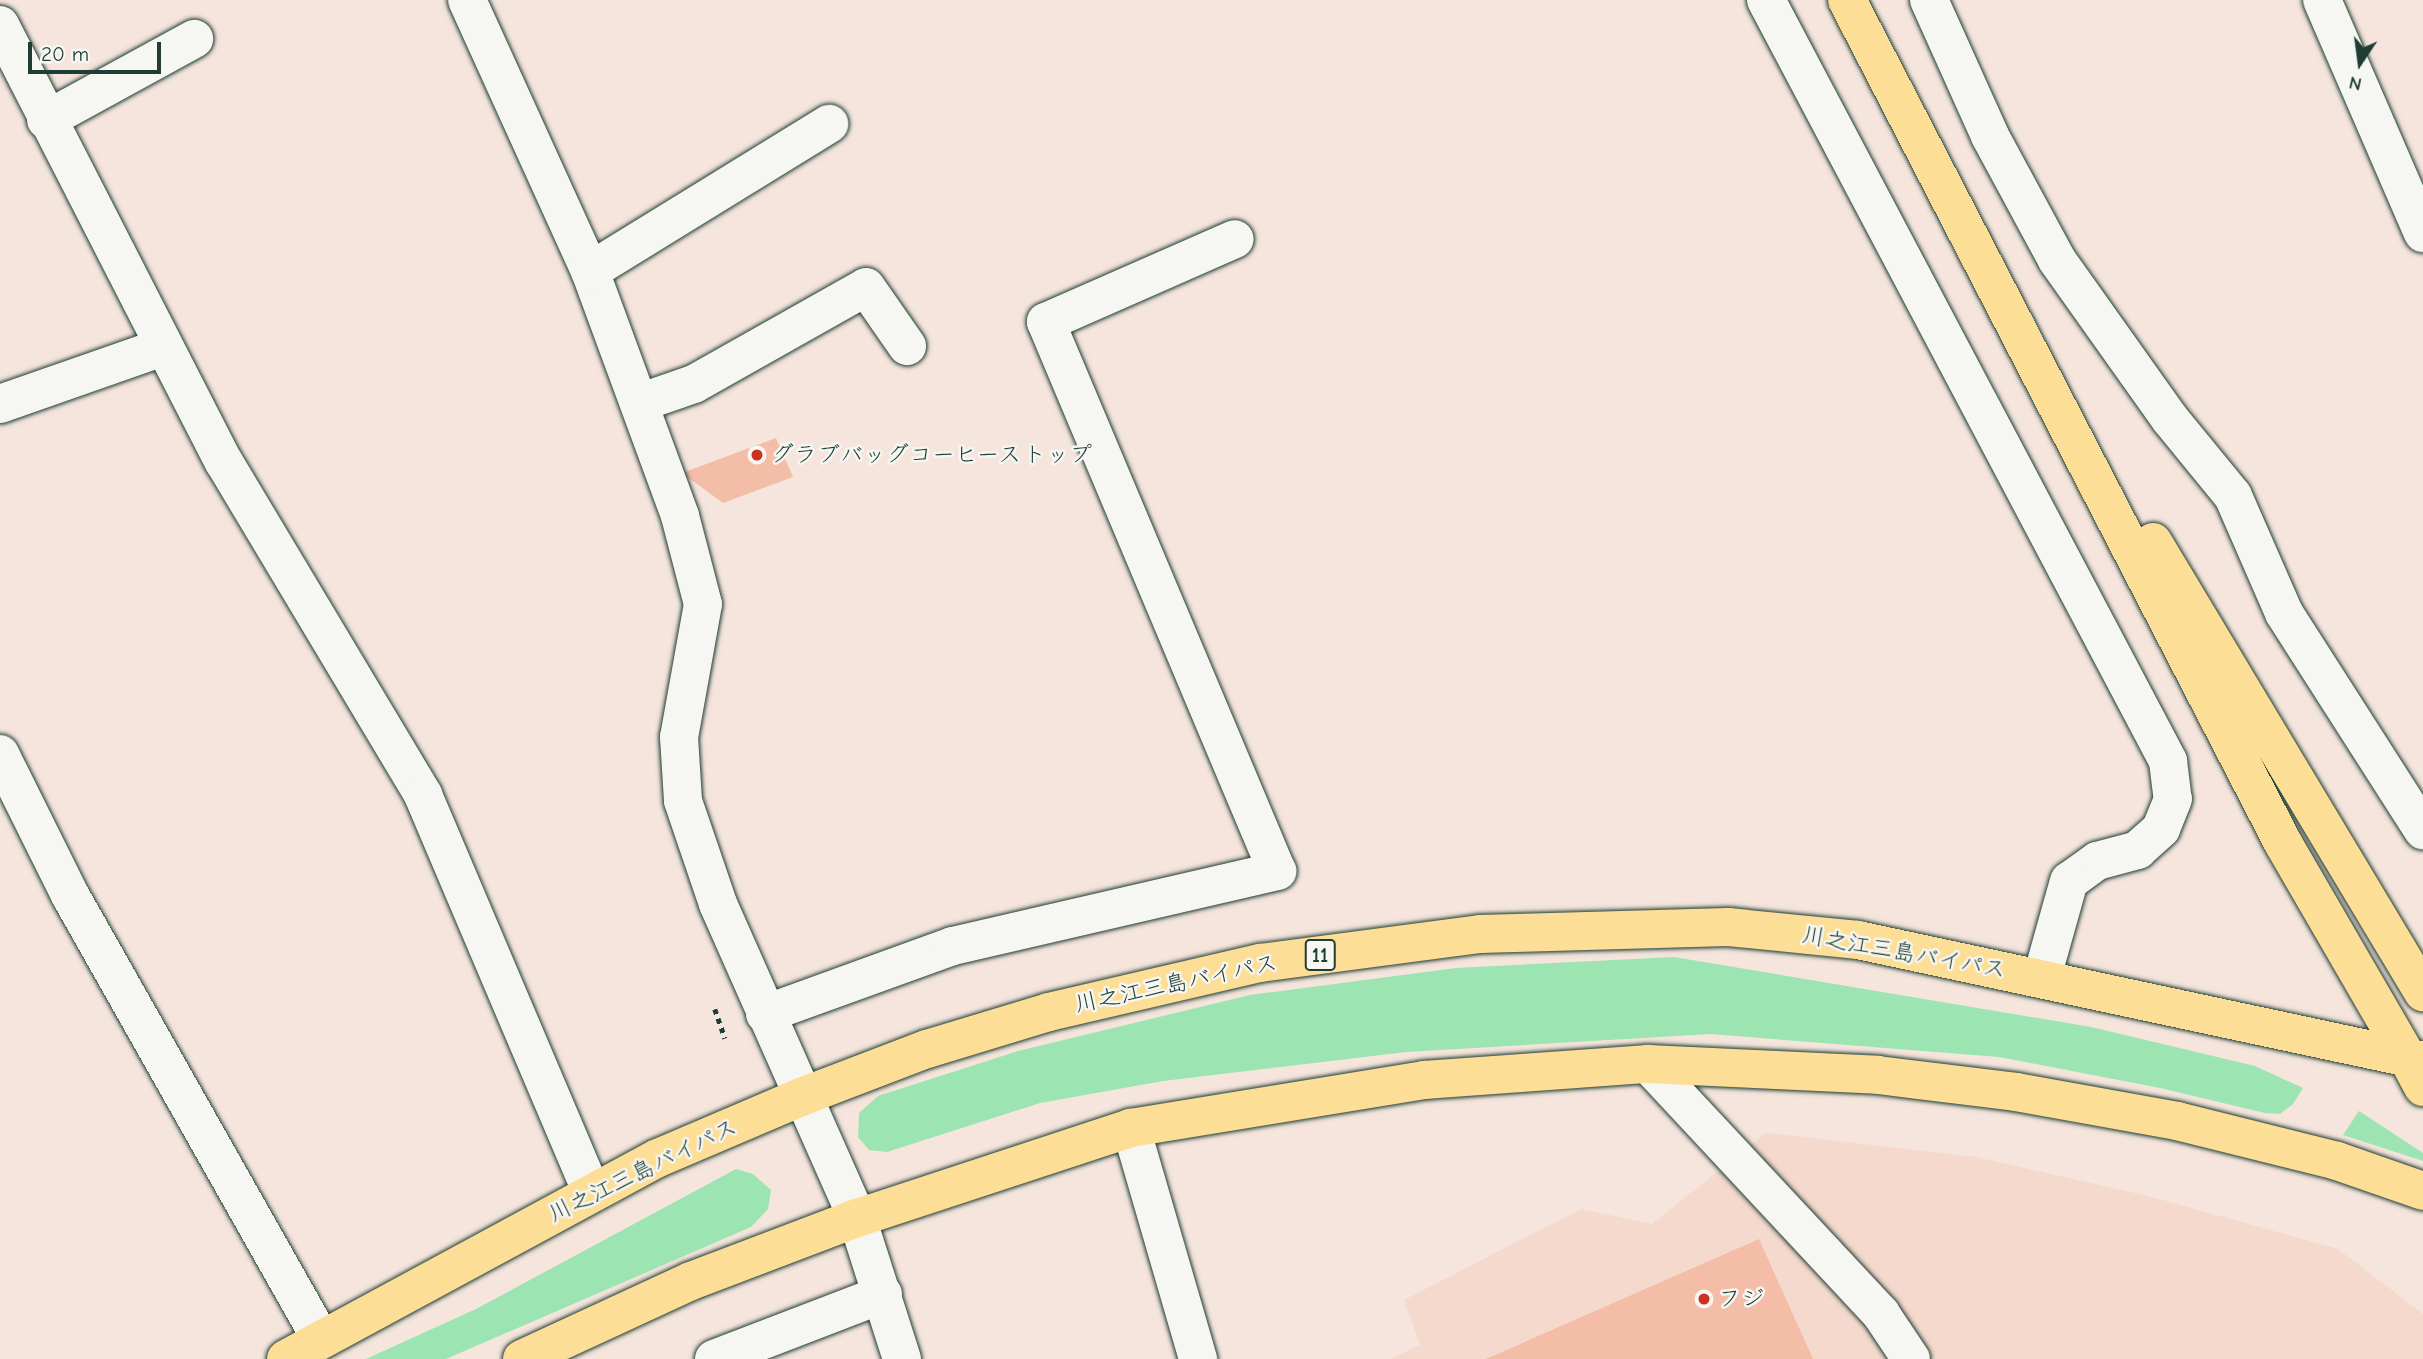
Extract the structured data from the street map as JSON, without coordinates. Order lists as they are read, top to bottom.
{
  "streets": {
    "highway": ["川之江三島バイパス", "11"]
  },
  "places": ["グラブバッグコーヒーストップ", "フジ"],
  "scale_bar": "20 m",
  "north": "bottom"
}
